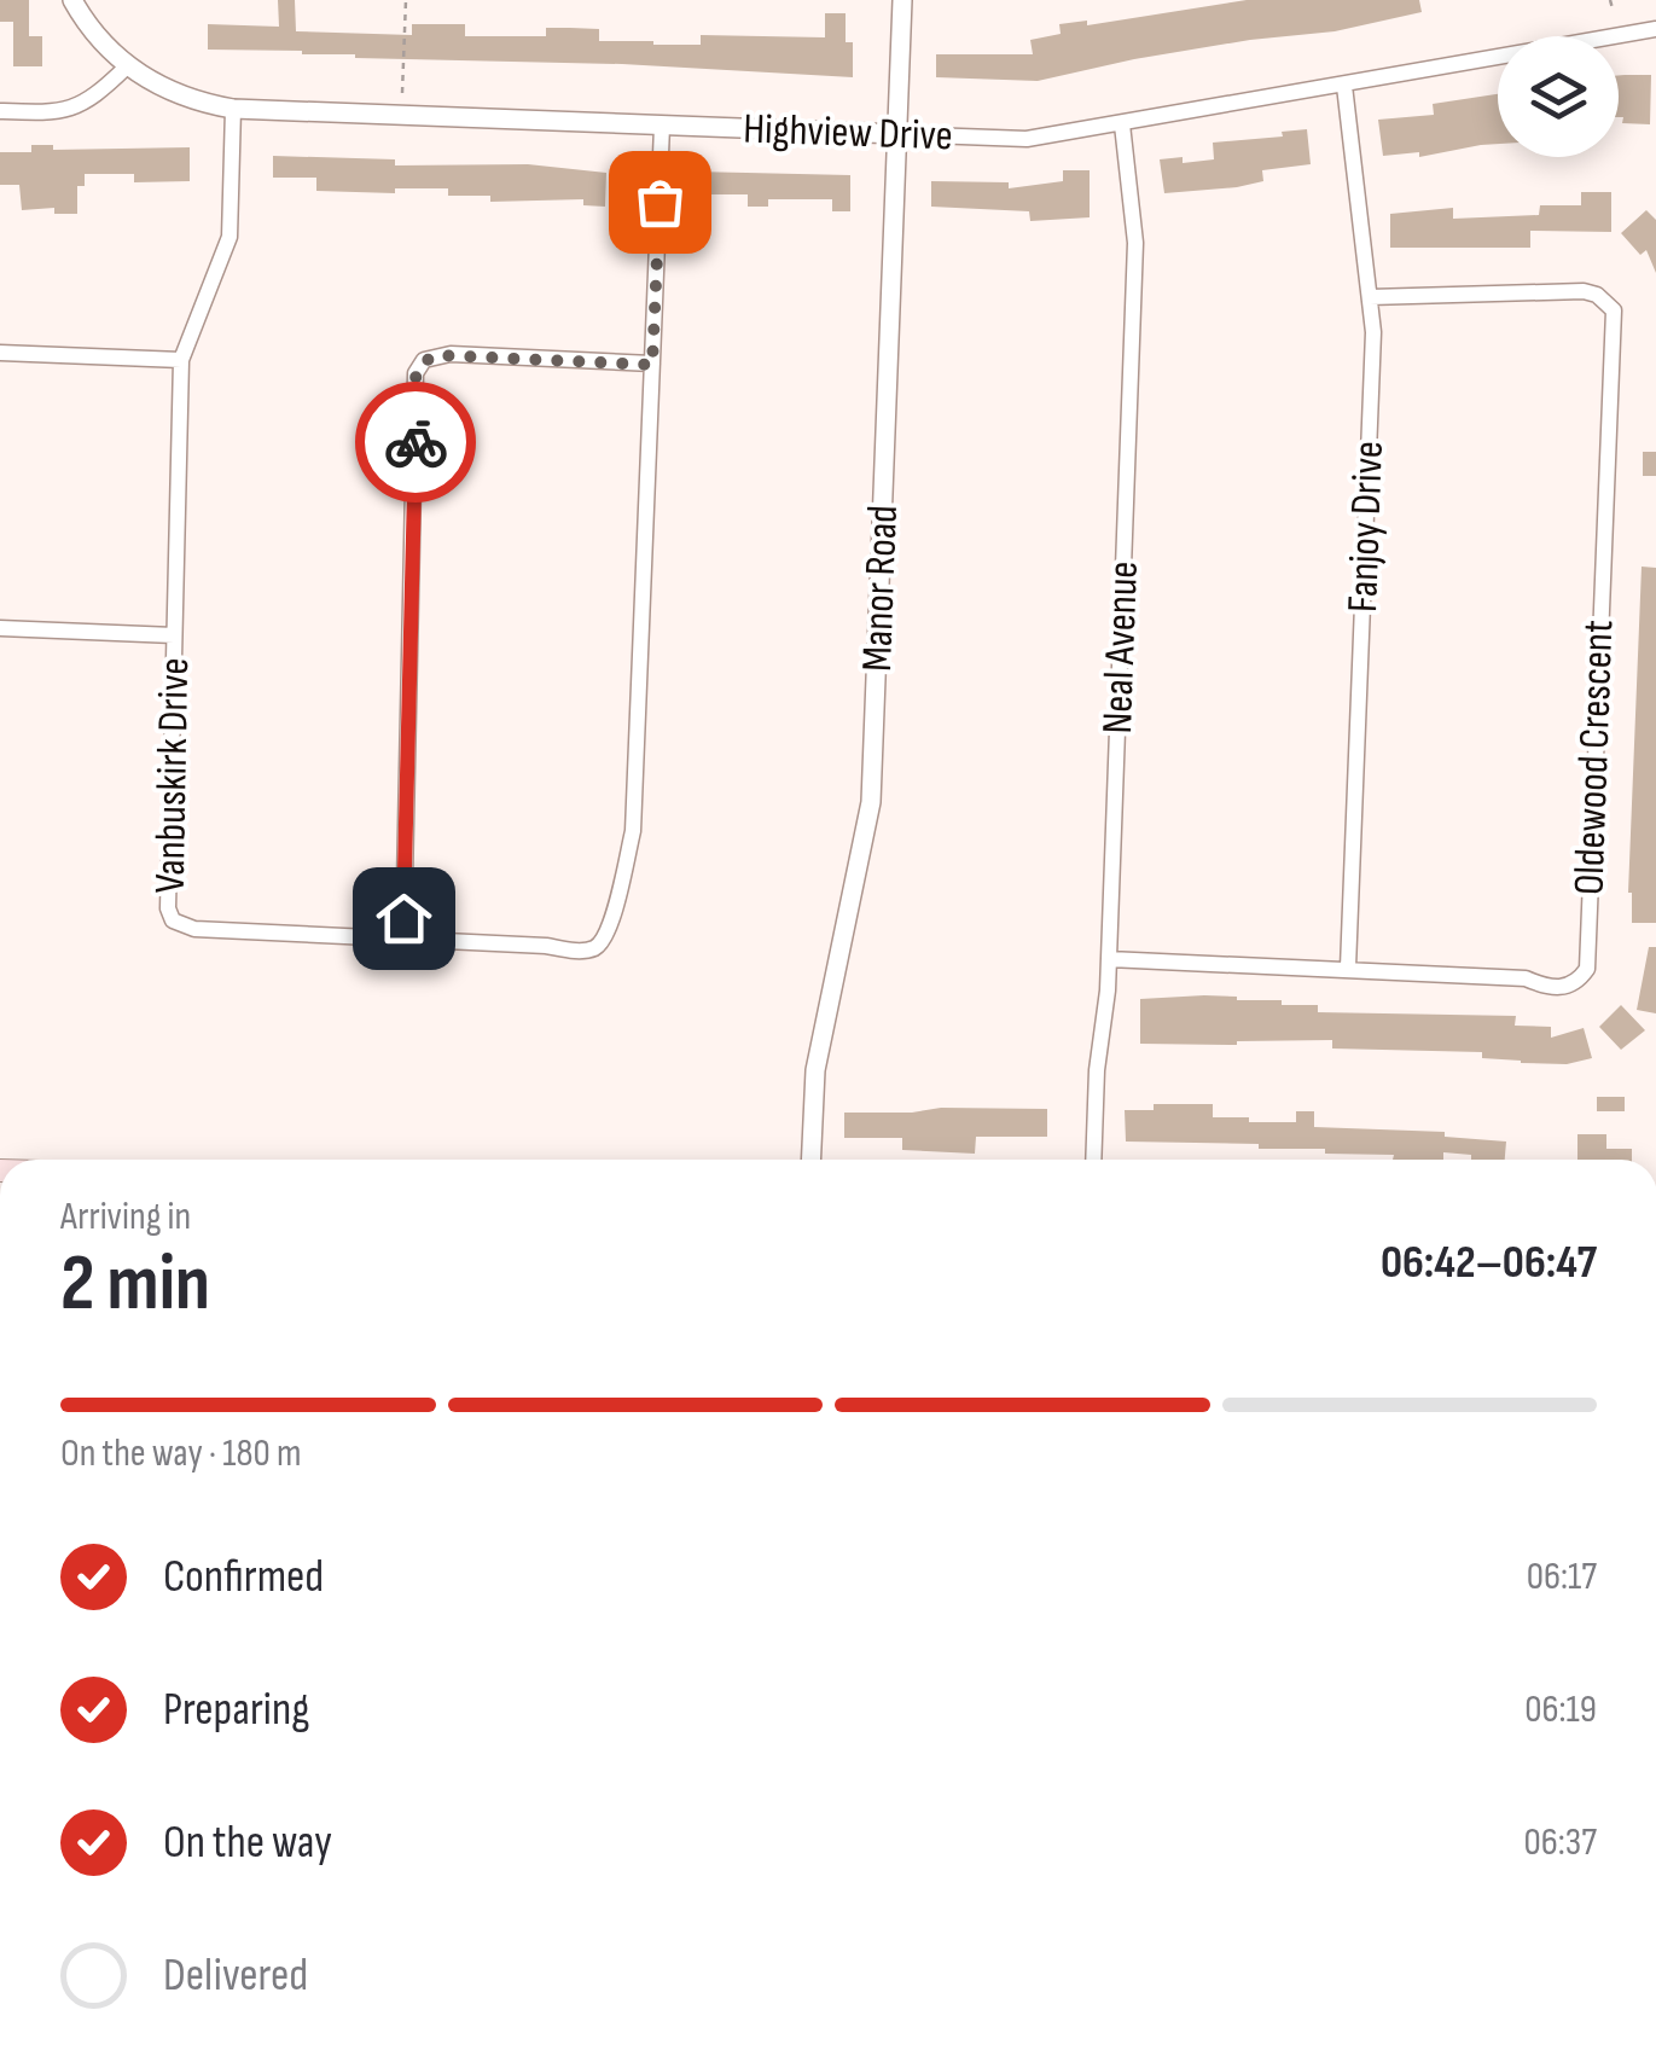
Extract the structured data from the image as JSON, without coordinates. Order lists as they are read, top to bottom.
{
  "streets": {
    "street": [
      "Highview Drive",
      "Fanjoy Drive",
      "Manor Road",
      "Neal Avenue",
      "Oldewood Crescent",
      "Vanbuskirk Drive"
    ]
  },
  "crossings": [
    ["Highview Drive", "Fanjoy Drive"],
    ["Highview Drive", "Manor Road"],
    ["Highview Drive", "Neal Avenue"],
    ["Highview Drive", "Vanbuskirk Drive"],
    ["Fanjoy Drive", "Oldewood Crescent"],
    ["Neal Avenue", "Oldewood Crescent"]
  ],
  "page": {
    "heading": ["2 min", "Arriving in", "06:42–06:47"],
    "bar": "On the way · 180 m",
    "list": [
      ["Confirmed", "06:17"],
      ["Preparing", "06:19"],
      ["On the way", "06:37"],
      "Delivered"
    ]
  }
}
